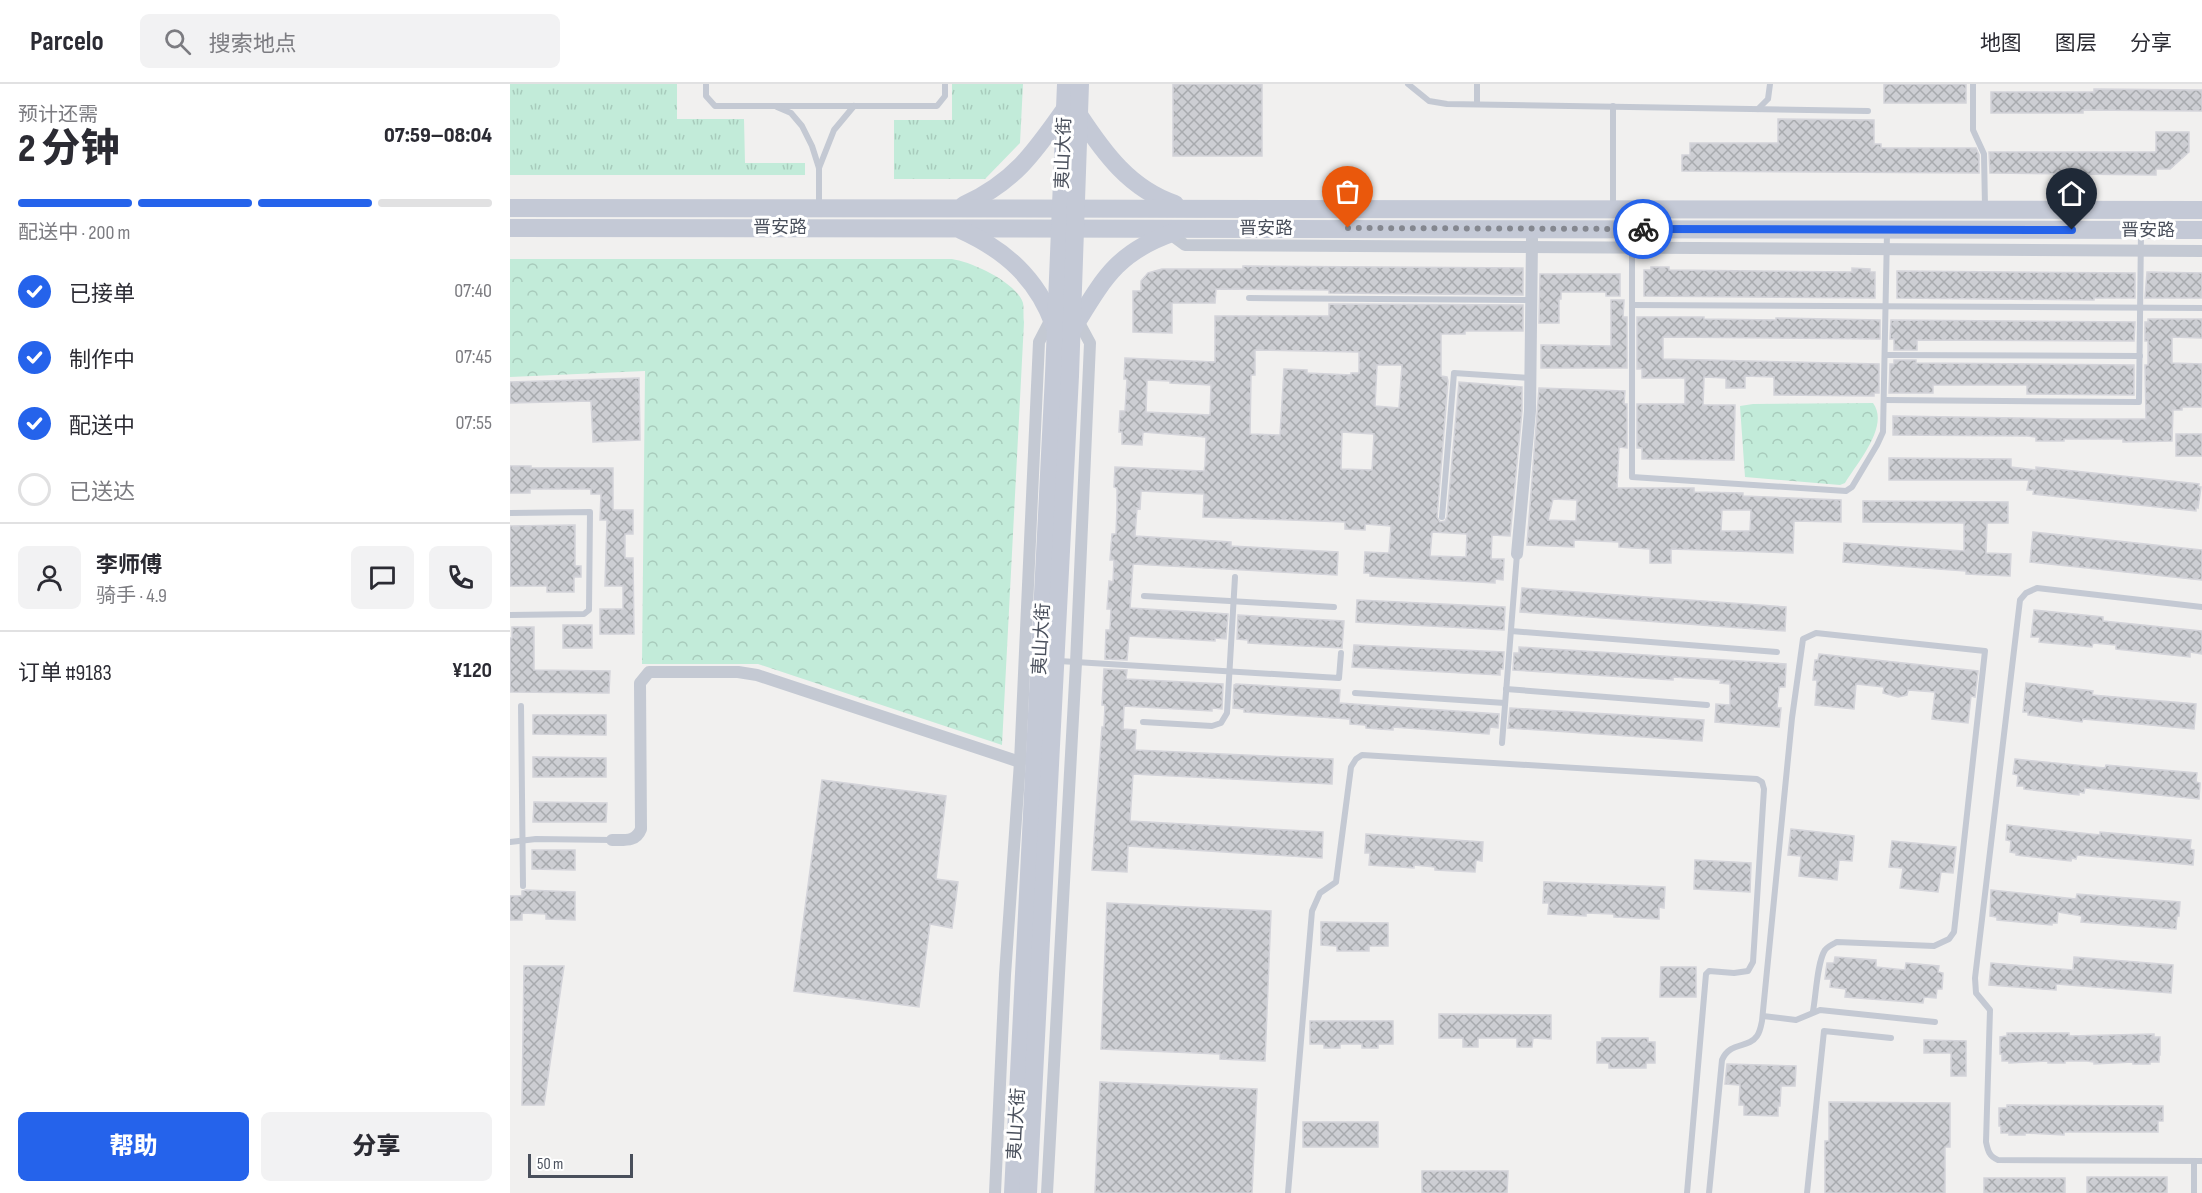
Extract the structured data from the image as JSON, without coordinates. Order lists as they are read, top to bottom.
{
  "streets": {
    "main road": ["夷山大街", "晋安路"]
  },
  "crossings": [
    ["夷山大街", "晋安路"]
  ],
  "scale_bar": "50 m",
  "page": {
    "header": "Parcelo",
    "search": "搜索地点",
    "nav": ["地图", "图层", "分享"],
    "heading": ["2 分钟", "预计还需", "07:59–08:04"],
    "panel": [
      "李师傅",
      "骑手 · 4.9",
      "订单 #9183",
      "¥120"
    ],
    "bar": "配送中 · 200 m",
    "list": [
      ["已接单", "07:40"],
      ["制作中", "07:45"],
      ["配送中", "07:55"],
      "已送达"
    ],
    "buttons": ["帮助", "分享"],
    "scale": "50 m"
  }
}
